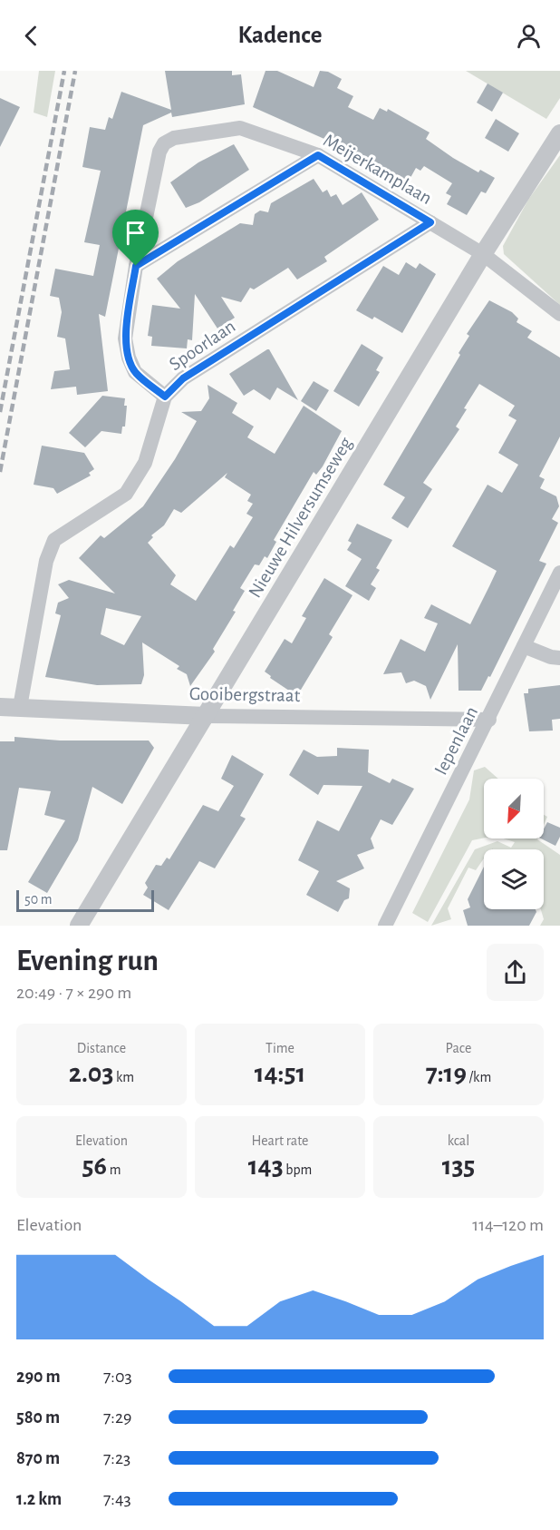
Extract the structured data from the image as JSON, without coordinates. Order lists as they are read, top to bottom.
{
  "streets": {
    "street": [
      "Meijerkamplaan",
      "Spoorlaan",
      "Nieuwe Hilversumseweg",
      "Gooibergstraat",
      "Iepenlaan"
    ]
  },
  "crossings": [
    ["Meijerkamplaan", "Spoorlaan"],
    ["Meijerkamplaan", "Nieuwe Hilversumseweg"],
    ["Spoorlaan", "Gooibergstraat"],
    ["Nieuwe Hilversumseweg", "Gooibergstraat"],
    ["Gooibergstraat", "Iepenlaan"]
  ],
  "scale_bar": "50 m",
  "north": "bottom left",
  "page": {
    "header": "Kadence",
    "scale": "50 m",
    "heading": ["Evening run", "20:49 · 7 × 290 m"],
    "stats": [
      ["Distance", "2.03 km"],
      ["Time", "14:51"],
      ["Pace", "7:19 /km"],
      ["Elevation", "56 m"],
      ["Heart rate", "143 bpm"],
      ["kcal", "135"]
    ],
    "chart": ["Elevation", "114–120 m"],
    "list": [
      {
        "name": "290 m",
        "note": "7:03"
      },
      {
        "name": "580 m",
        "note": "7:29"
      },
      {
        "name": "870 m",
        "note": "7:23"
      },
      {
        "name": "1.2 km",
        "note": "7:43"
      }
    ]
  }
}
